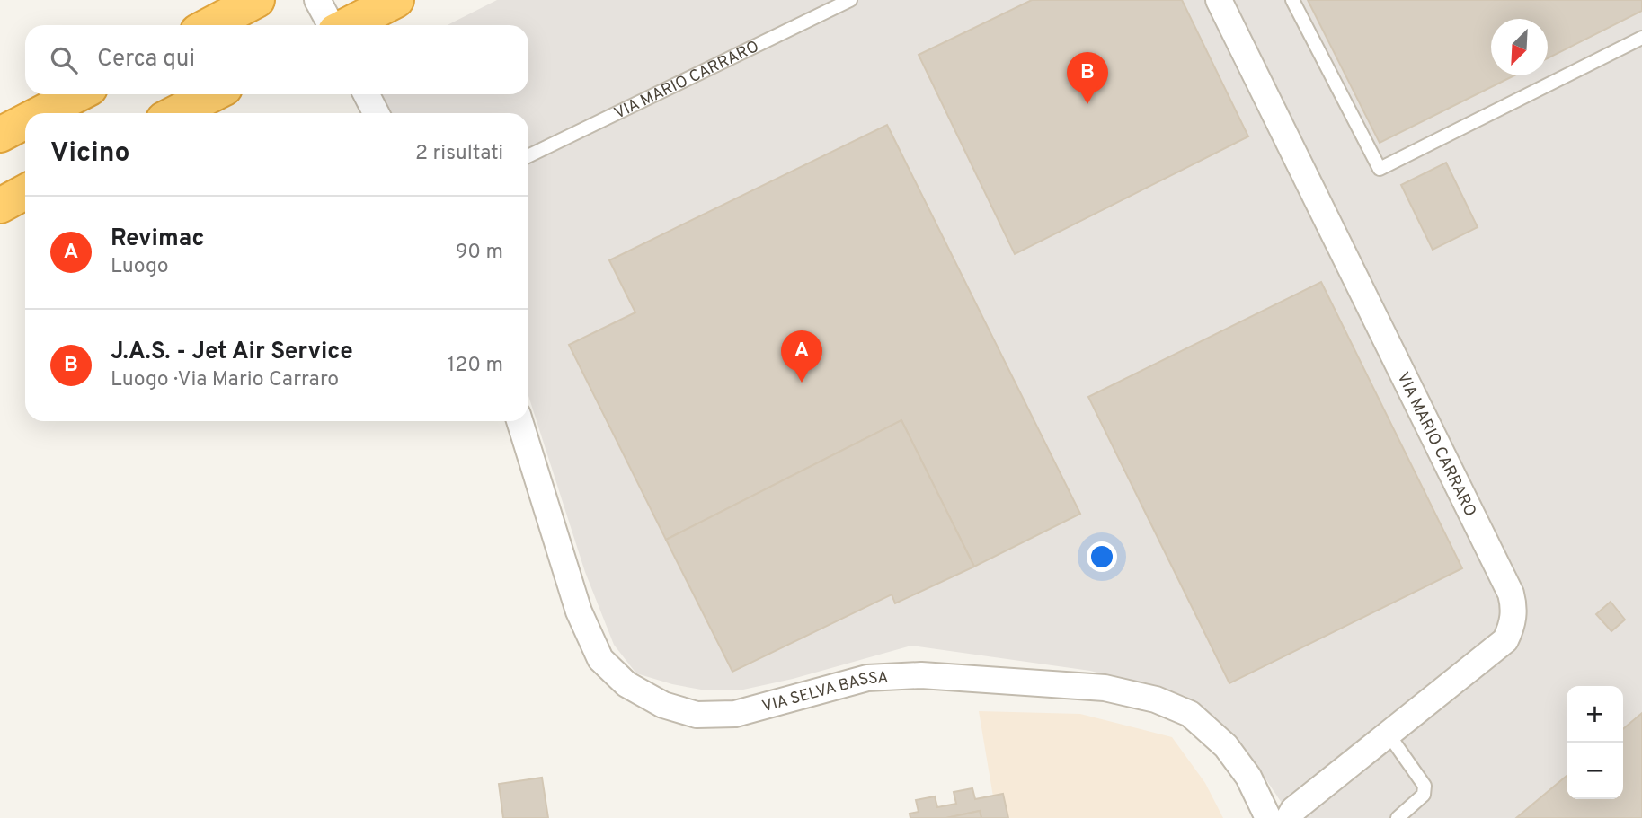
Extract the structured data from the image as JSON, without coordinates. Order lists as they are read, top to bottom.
{
  "streets": {
    "street": ["VIA MARIO CARRARO", "VIA SELVA BASSA"]
  },
  "north": "bottom left",
  "page": {
    "search": "Cerca qui",
    "pins": ["B", "A"],
    "heading": ["Vicino", "2 risultati"],
    "list": [
      {
        "mark": "A",
        "name": "Revimac",
        "note": "Luogo",
        "value": "90 m"
      },
      {
        "mark": "B",
        "name": "J.A.S. - Jet Air Service",
        "note": "Luogo · Via Mario Carraro",
        "value": "120 m"
      }
    ],
    "map_buttons": ["+", "−"]
  }
}
